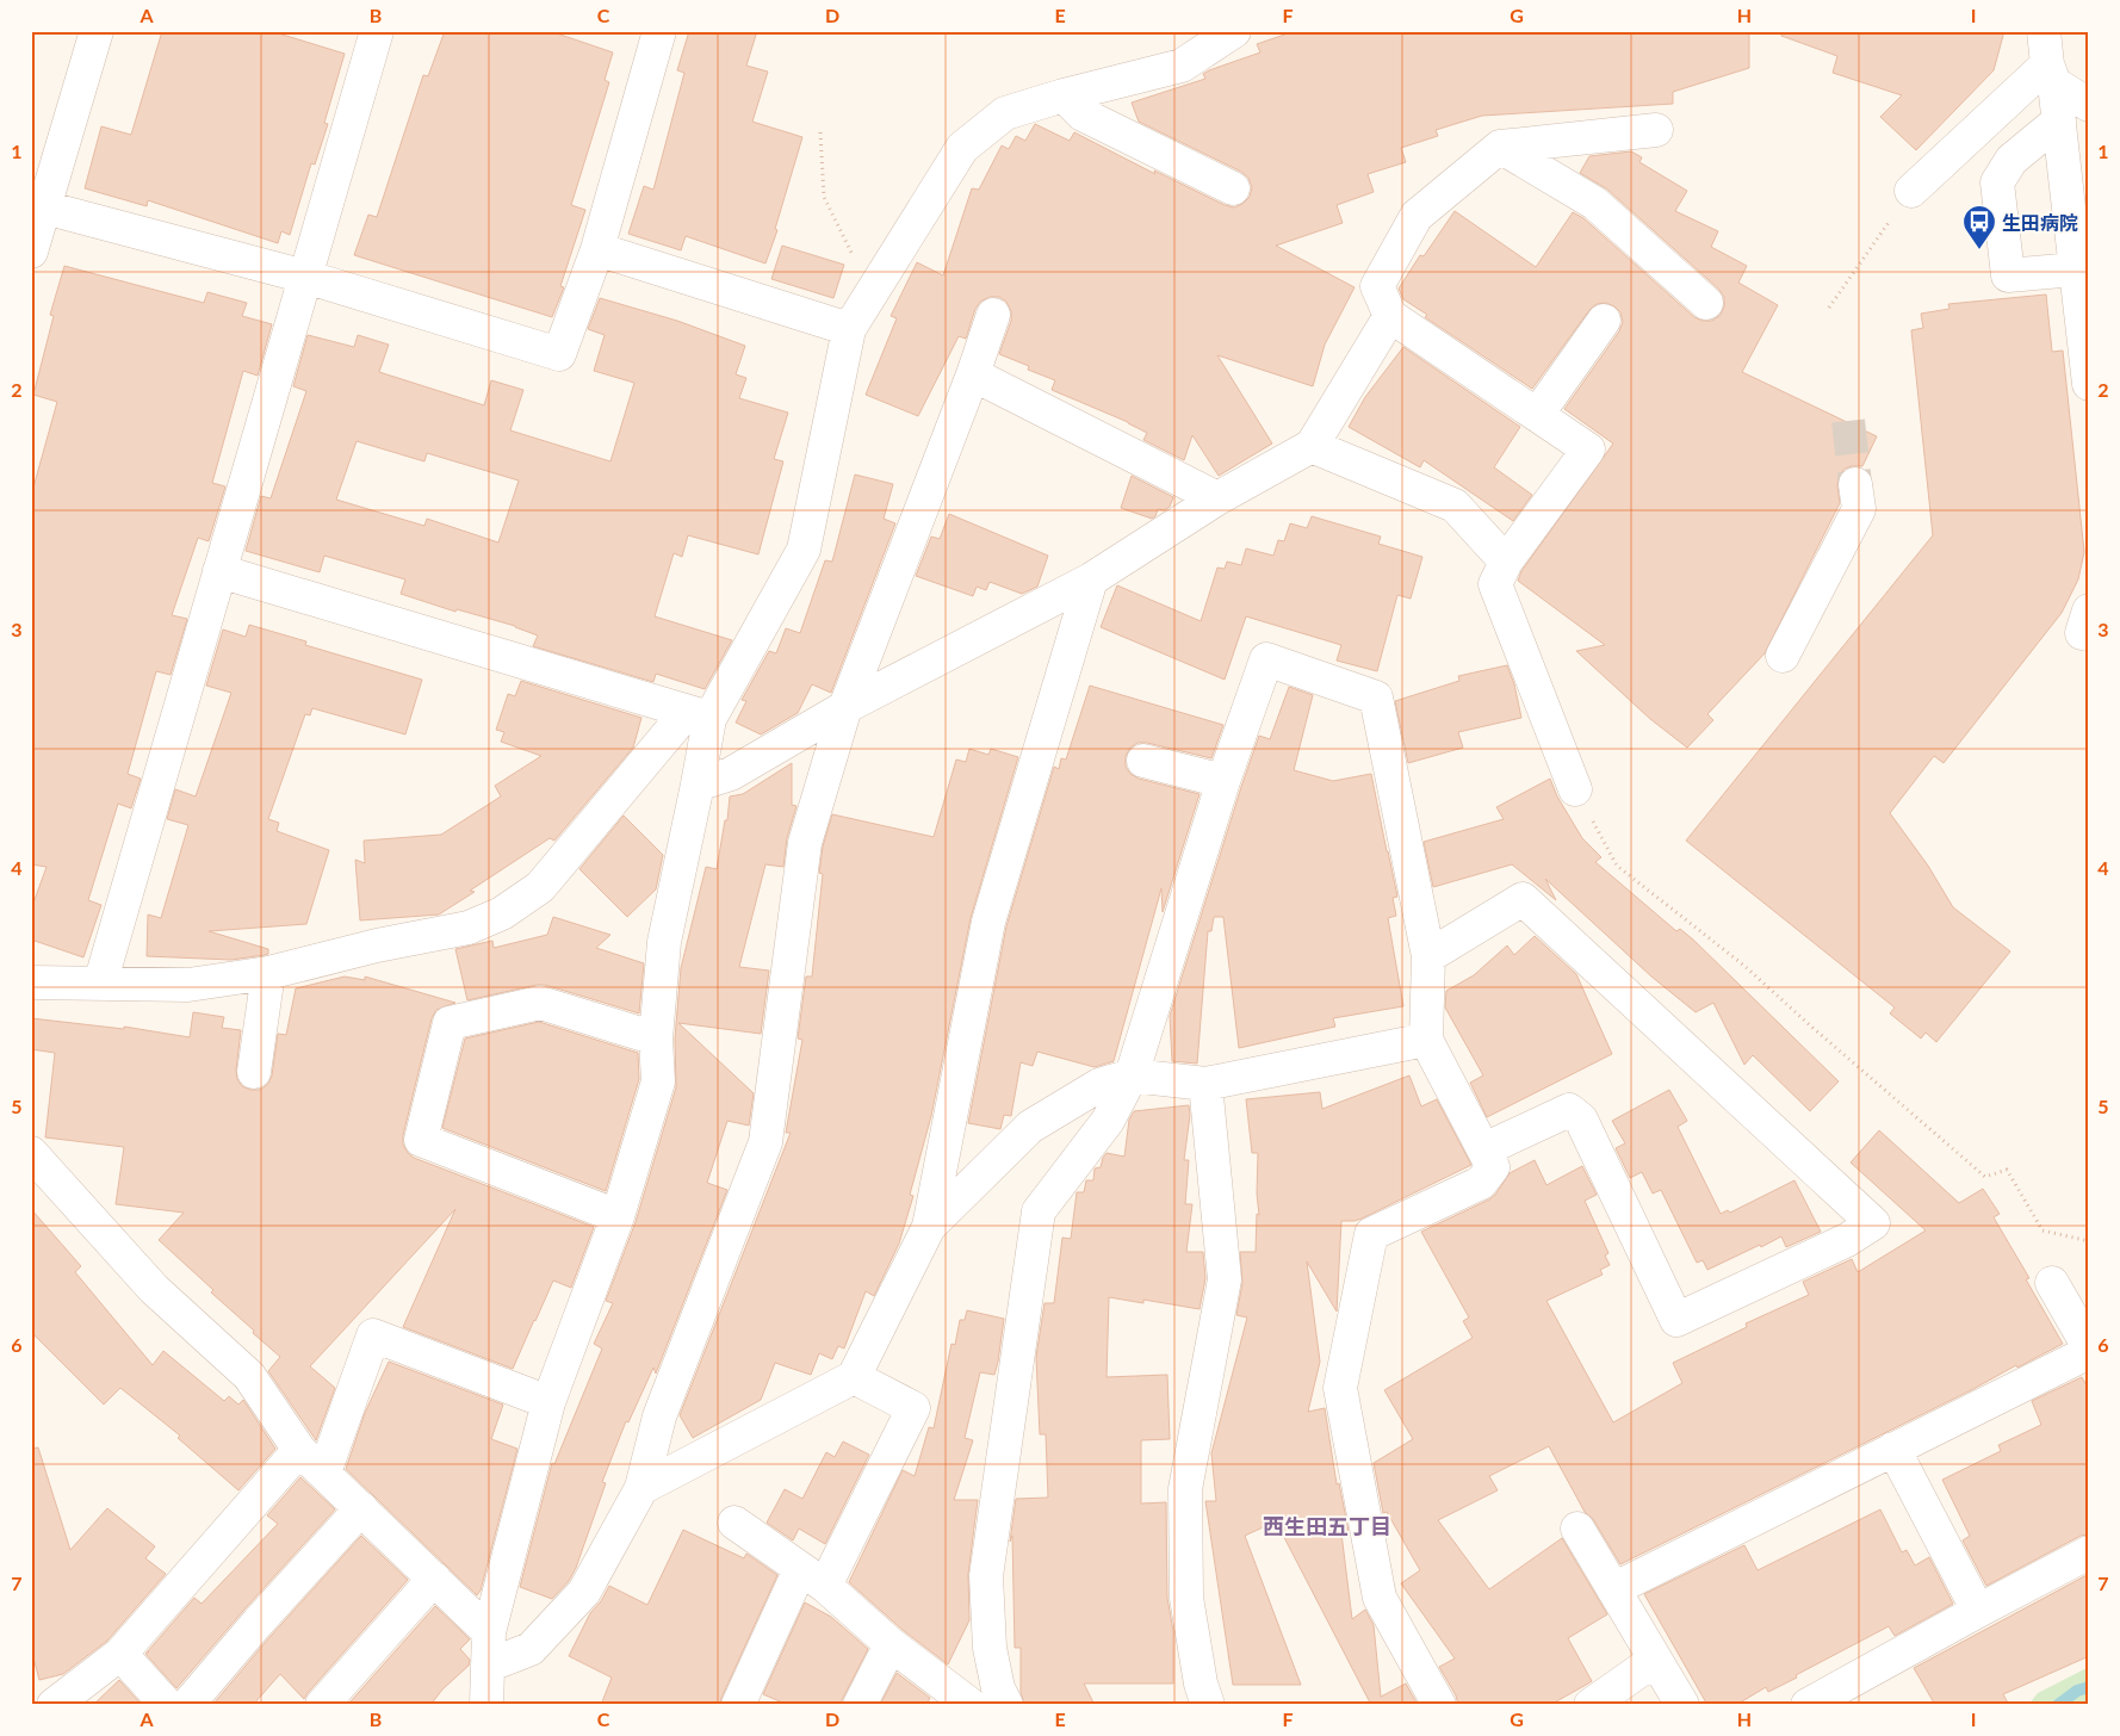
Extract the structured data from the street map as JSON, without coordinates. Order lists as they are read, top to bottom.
{
  "districts": ["西生田五丁目"],
  "places": {
    "bus stop": ["生田病院"]
  },
  "grid": {
    "columns": [
      "A",
      "B",
      "C",
      "D",
      "E",
      "F",
      "G",
      "H",
      "I"
    ],
    "rows": [
      "1",
      "2",
      "3",
      "4",
      "5",
      "6",
      "7"
    ]
  }
}
